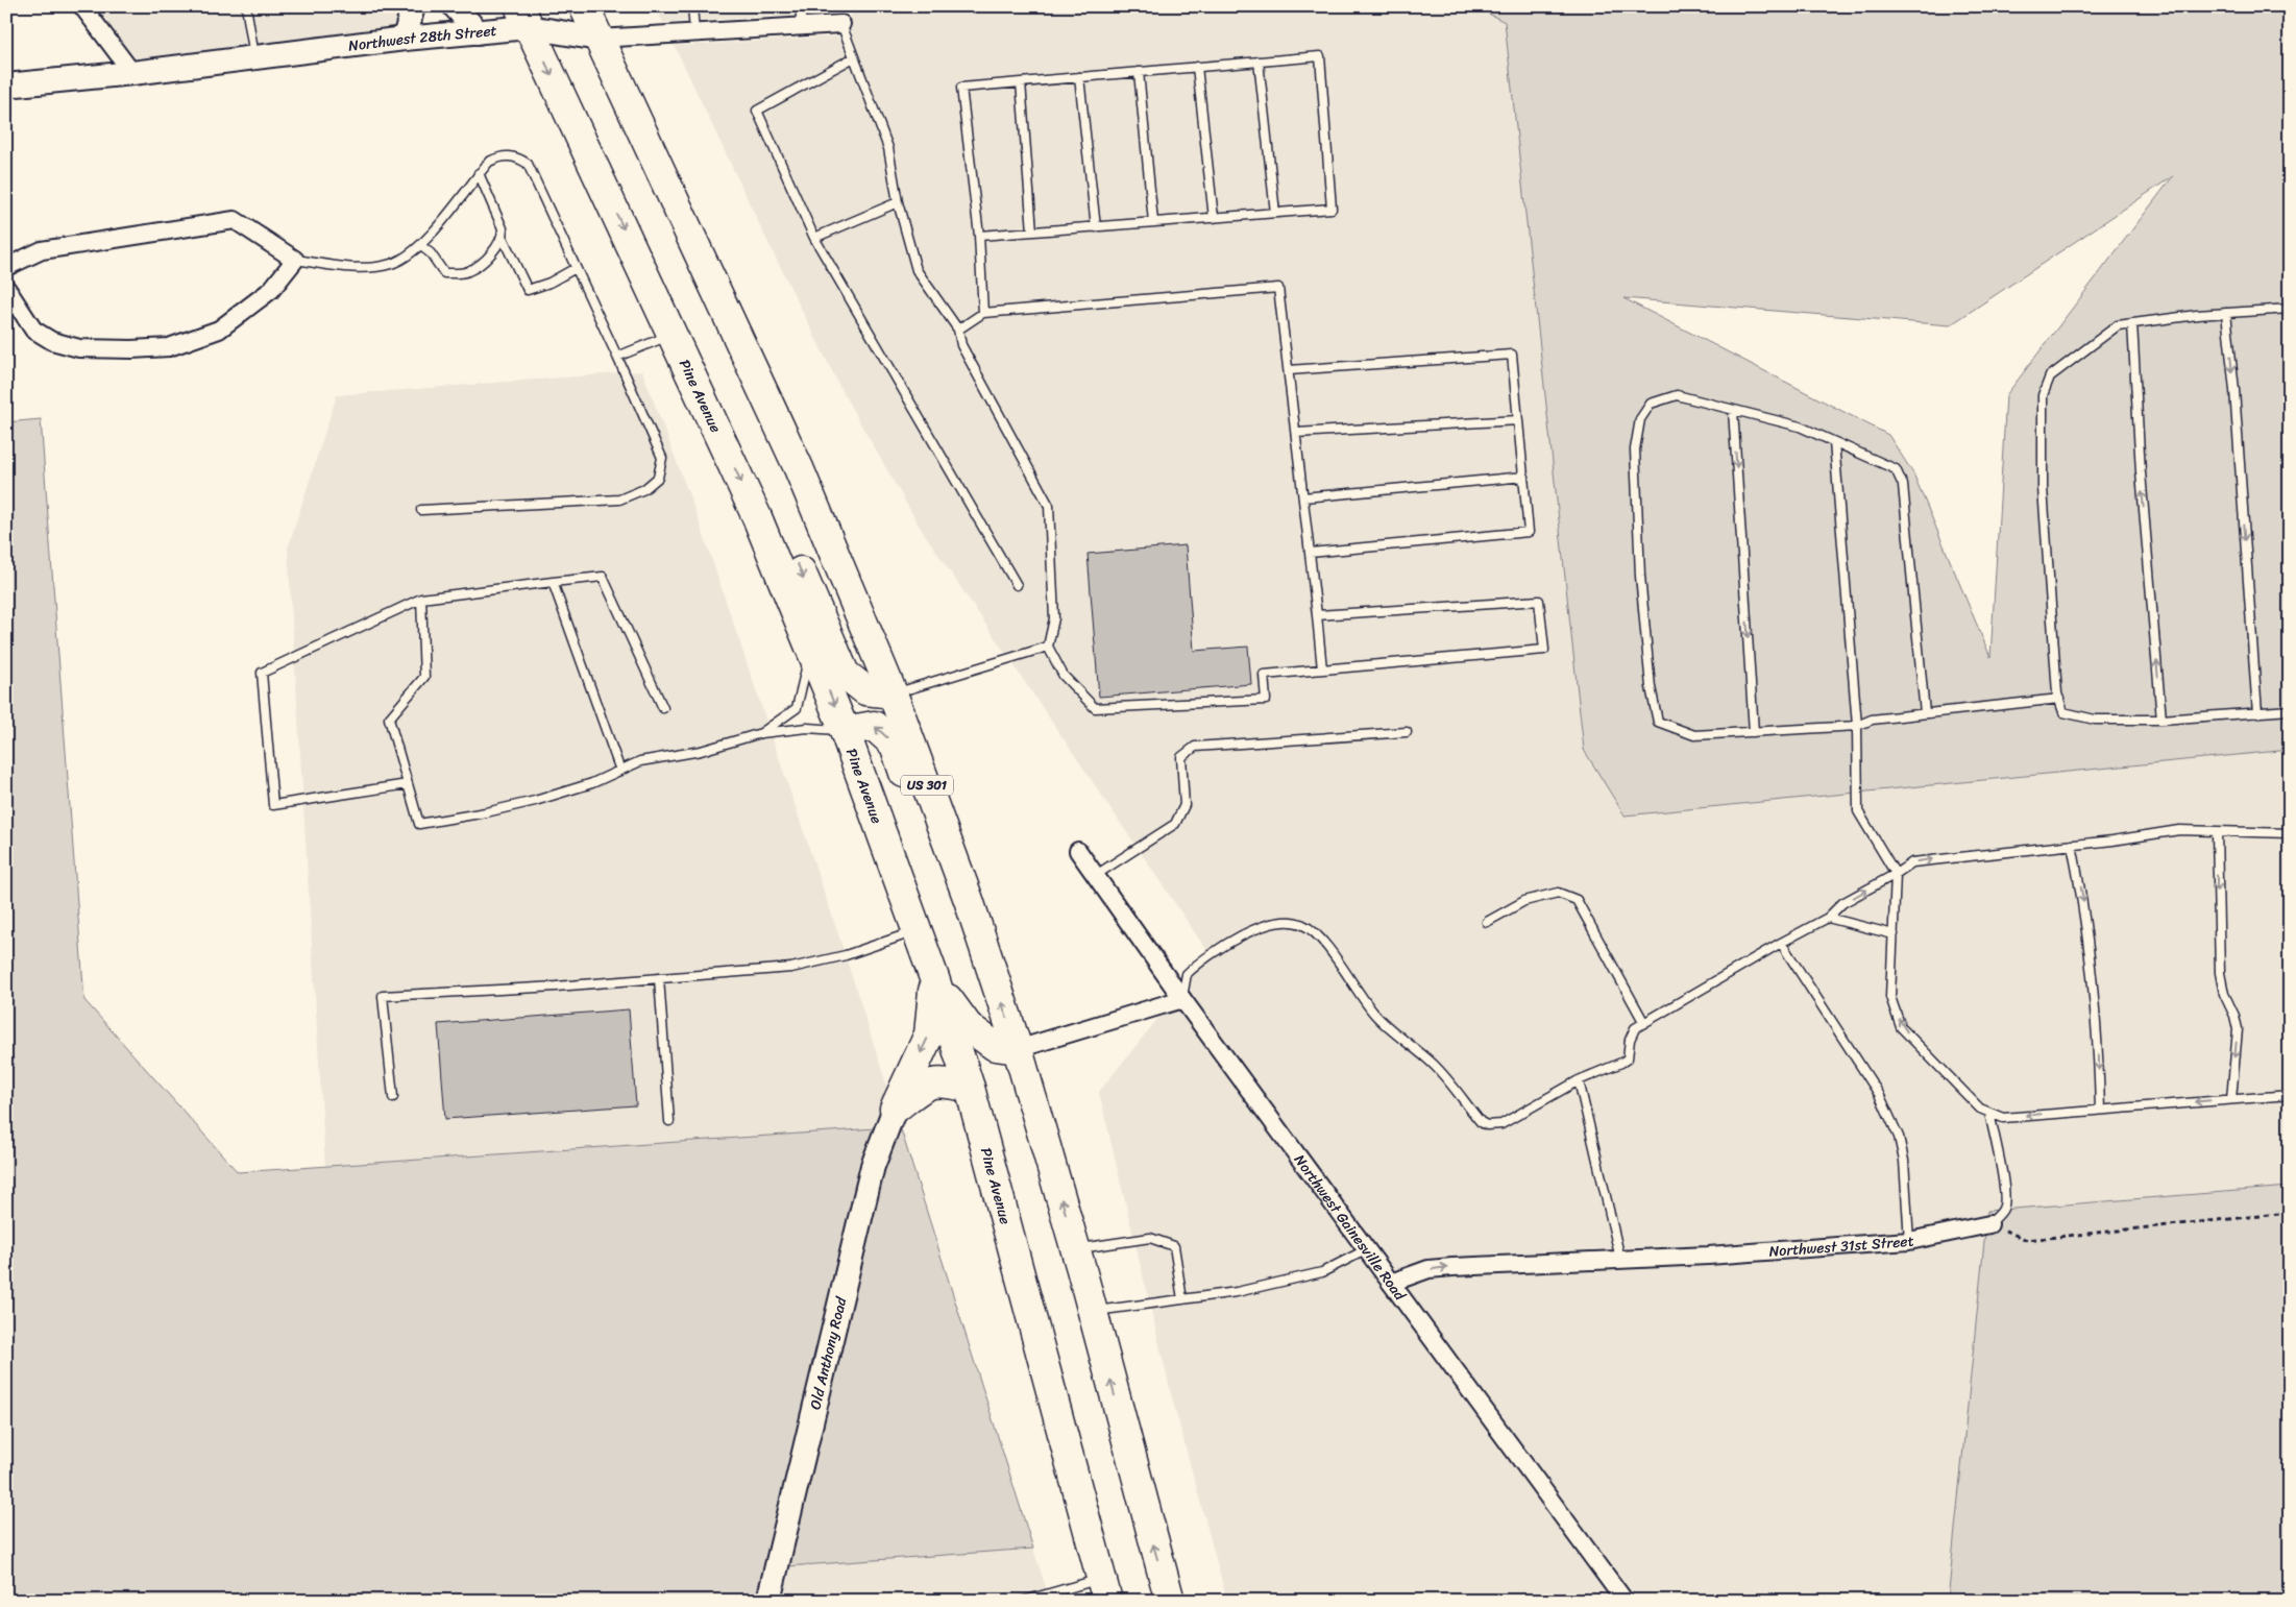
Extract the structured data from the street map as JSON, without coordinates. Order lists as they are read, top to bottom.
{
  "streets": {
    "highway": ["Pine Avenue", "US 301"],
    "street": [
      "Northwest 28th Street",
      "Northwest Gainesville Road",
      "Northwest 31st Street",
      "Old Anthony Road"
    ]
  },
  "crossings": [
    ["Northwest 28th Street", "Pine Avenue"],
    ["Northwest 28th Street", "US 301"],
    ["Northwest Gainesville Road", "Northwest 31st Street"]
  ],
  "one_way": ["Northwest 31st Street"]
}
